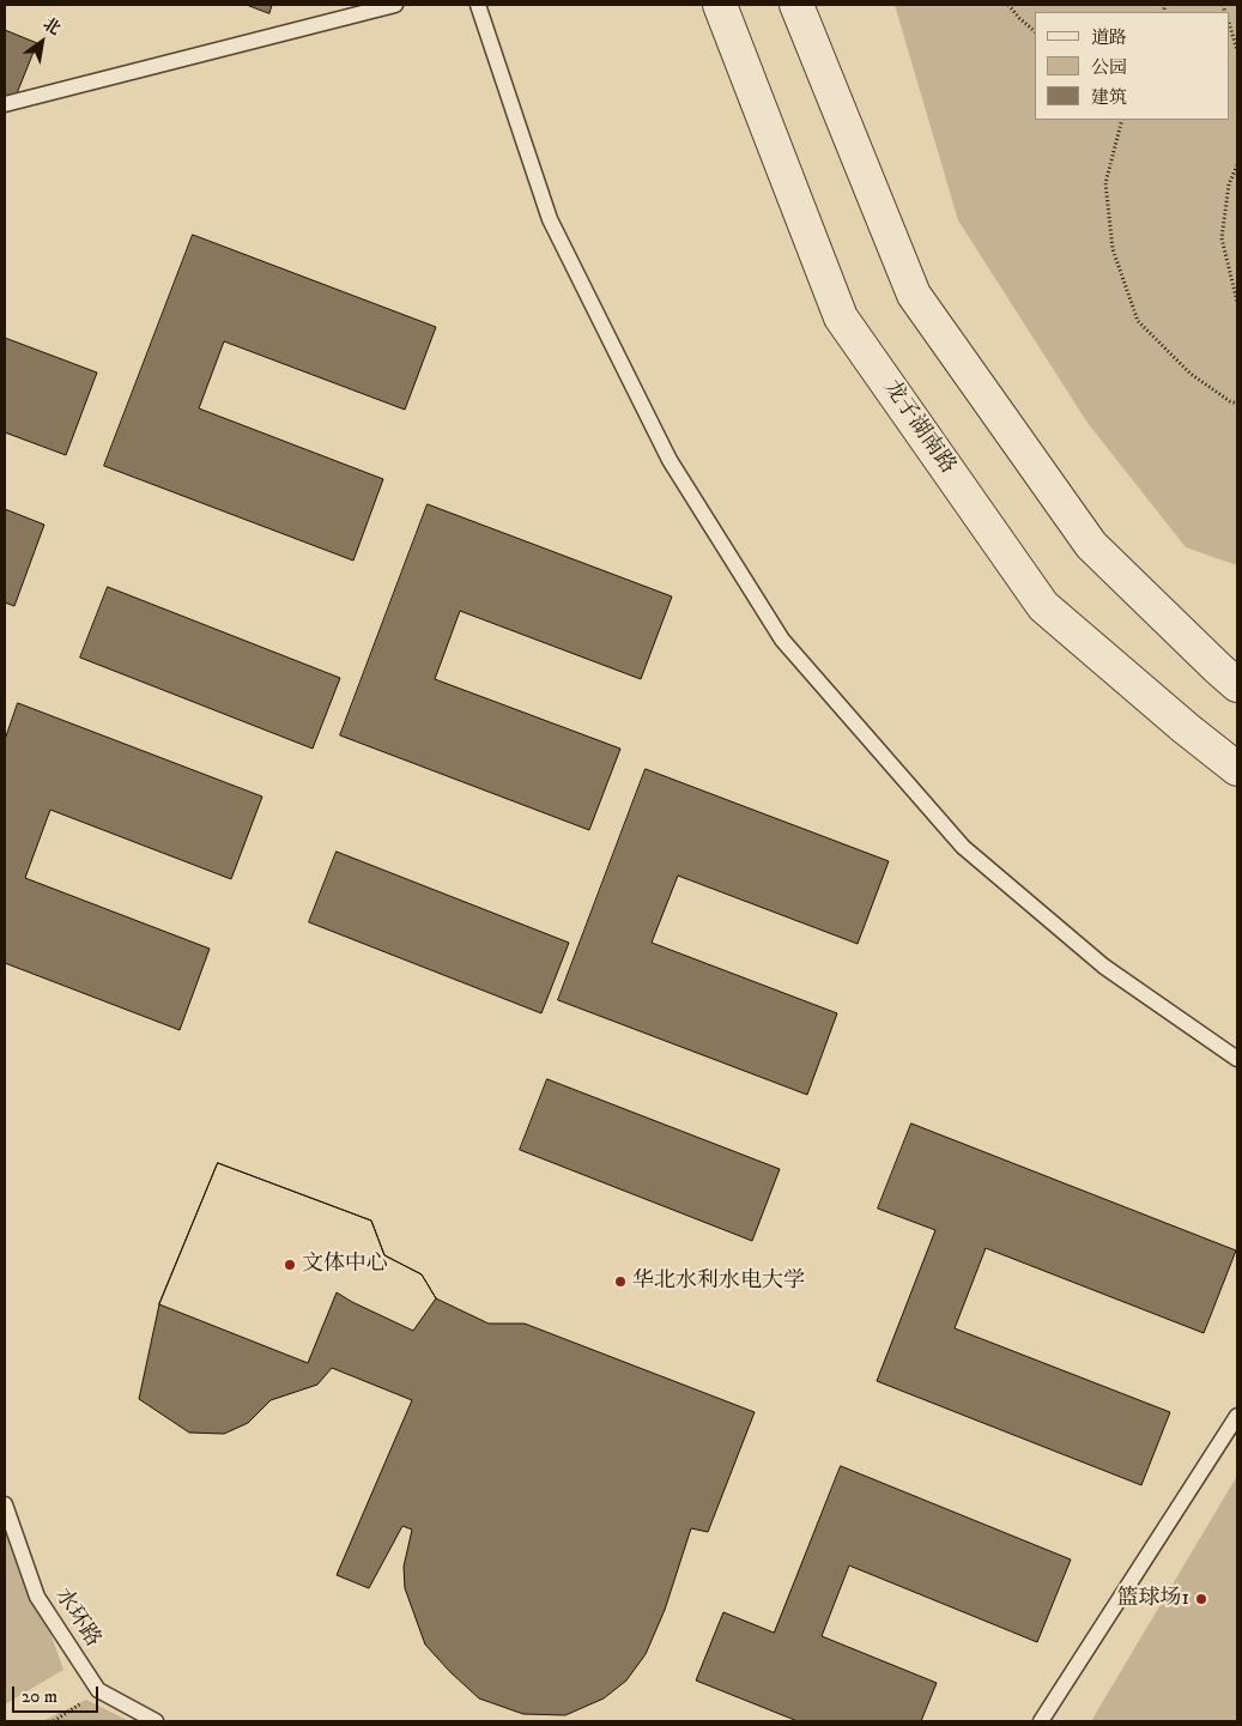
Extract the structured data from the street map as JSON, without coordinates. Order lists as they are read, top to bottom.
{
  "streets": {
    "street": ["龙子湖南路"],
    "lane": ["水环路"]
  },
  "places": ["文体中心", "华北水利水电大学", "篮球场1"],
  "legend": ["道路", "公园", "建筑"],
  "scale_bar": "20 m",
  "north": "top right"
}
